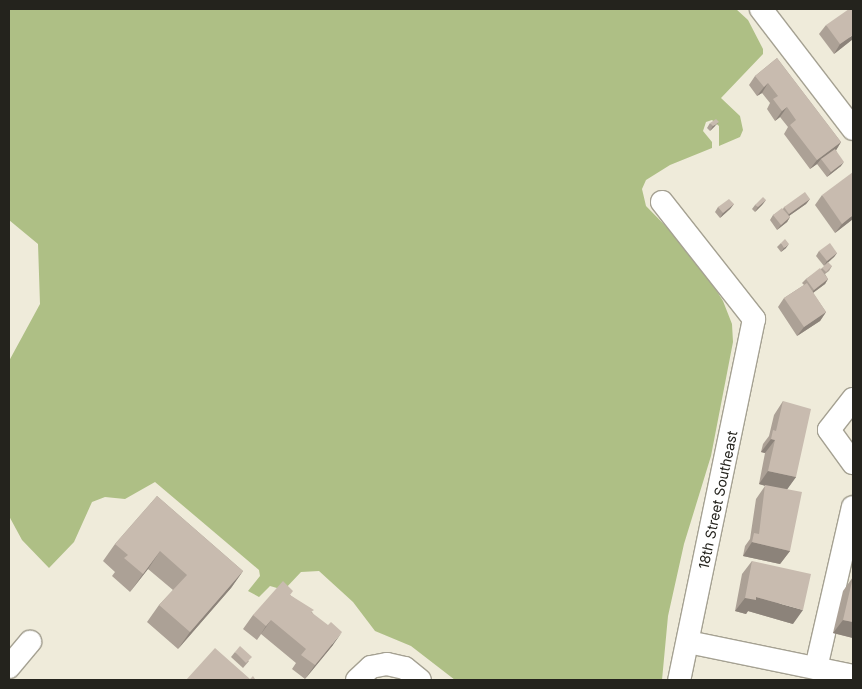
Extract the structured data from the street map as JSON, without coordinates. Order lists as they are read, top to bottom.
{
  "streets": {
    "street": ["18th Street Southeast"]
  }
}
